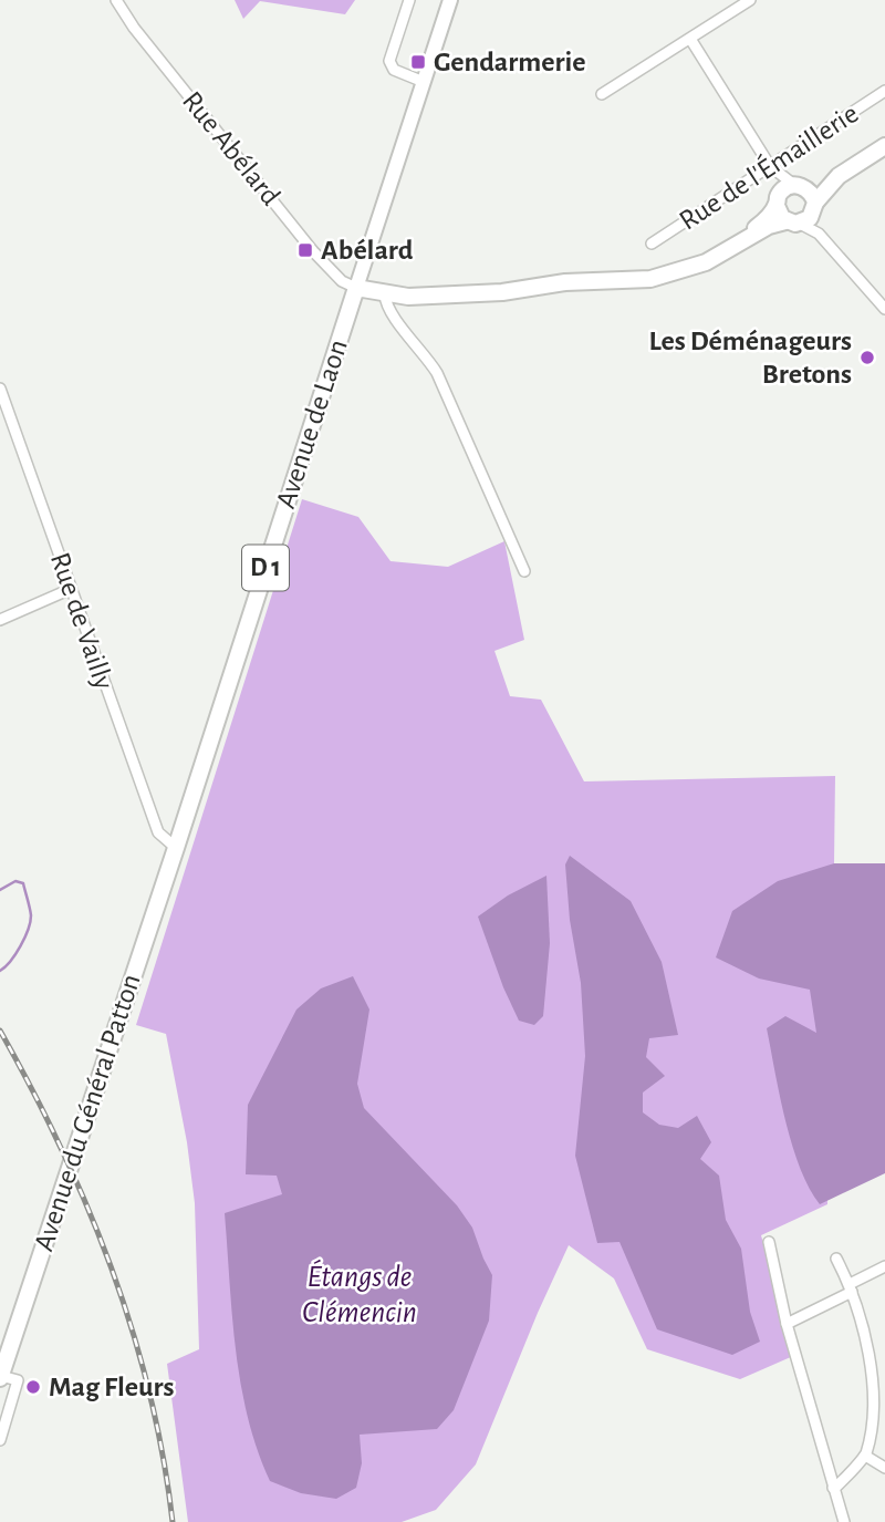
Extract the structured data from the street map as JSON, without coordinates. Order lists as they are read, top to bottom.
{
  "streets": {
    "main road": ["Avenue de Laon", "D 1", "Avenue du Général Patton"],
    "street": ["Rue Abélard", "Rue de l'Émaillerie", "Rue de Vailly"]
  },
  "crossings": [
    ["Rue Abélard", "Avenue de Laon"],
    ["Avenue de Laon", "Rue de Vailly"],
    ["Avenue de Laon", "Avenue du Général Patton"],
    ["Rue de Vailly", "Avenue du Général Patton"]
  ],
  "water": ["Étangs de Clémencin"],
  "places": {
    "transit": ["Gendarmerie", "Abélard"],
    "other": ["Les Déménageurs Bretons", "Mag Fleurs"]
  }
}
